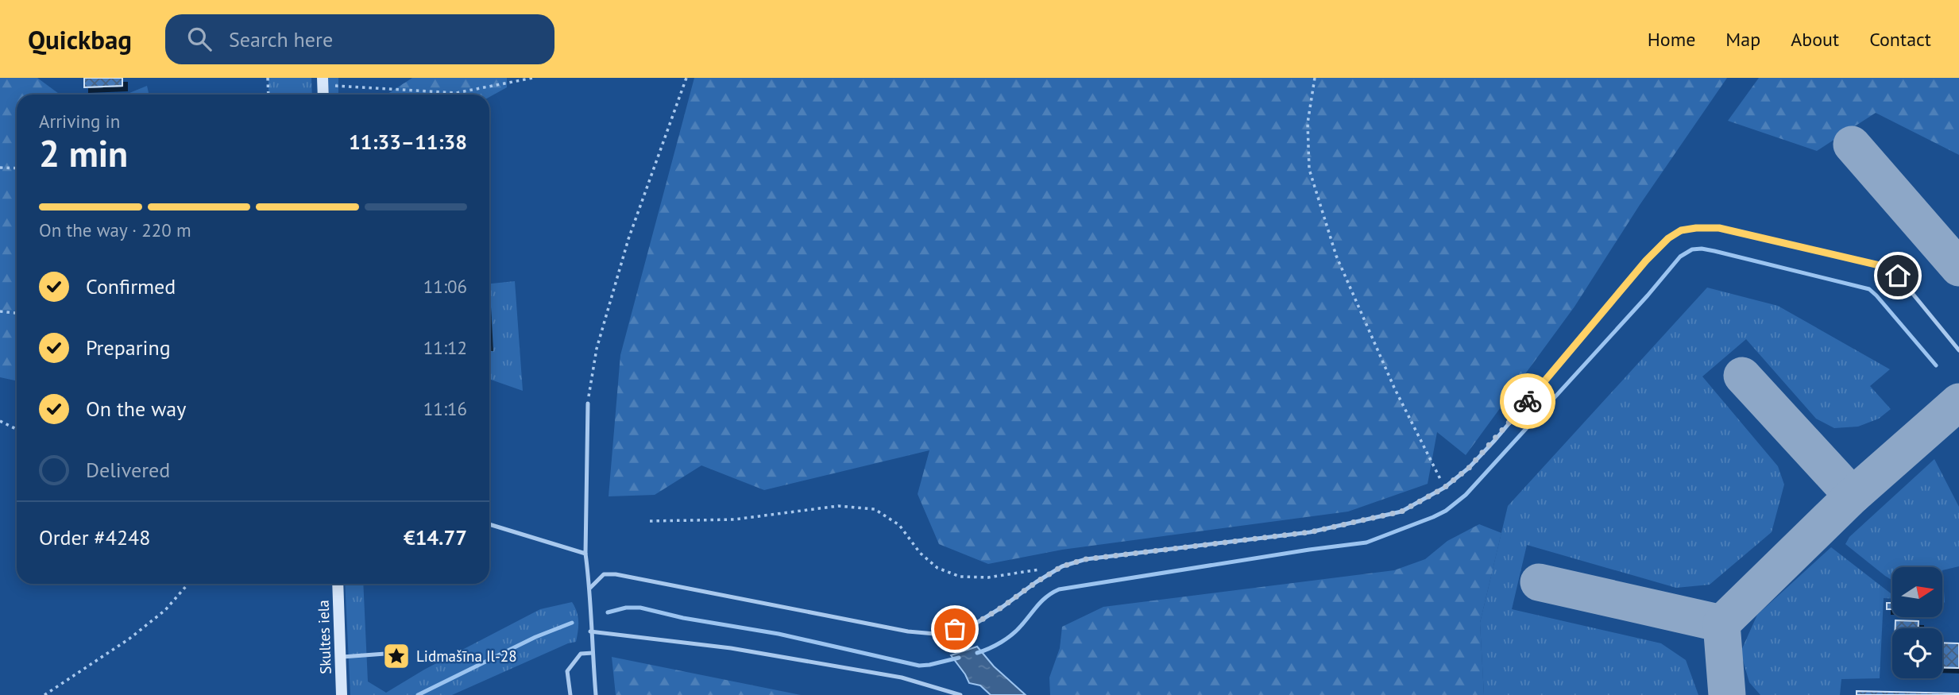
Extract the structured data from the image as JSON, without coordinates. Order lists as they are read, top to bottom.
{
  "streets": {
    "main road": ["Skultes iela"]
  },
  "places": {
    "place": ["Lidmašīna Il-28"]
  },
  "north": "right",
  "page": {
    "header": "Quickbag",
    "search": "Search here",
    "nav": [
      "Home",
      "Map",
      "About",
      "Contact"
    ],
    "heading": ["2 min", "Arriving in", "11:33–11:38"],
    "panel": ["Order #4248", "€14.77"],
    "bar": "On the way · 220 m",
    "list": [
      ["Confirmed", "11:06"],
      ["Preparing", "11:12"],
      ["On the way", "11:16"],
      "Delivered"
    ]
  }
}
